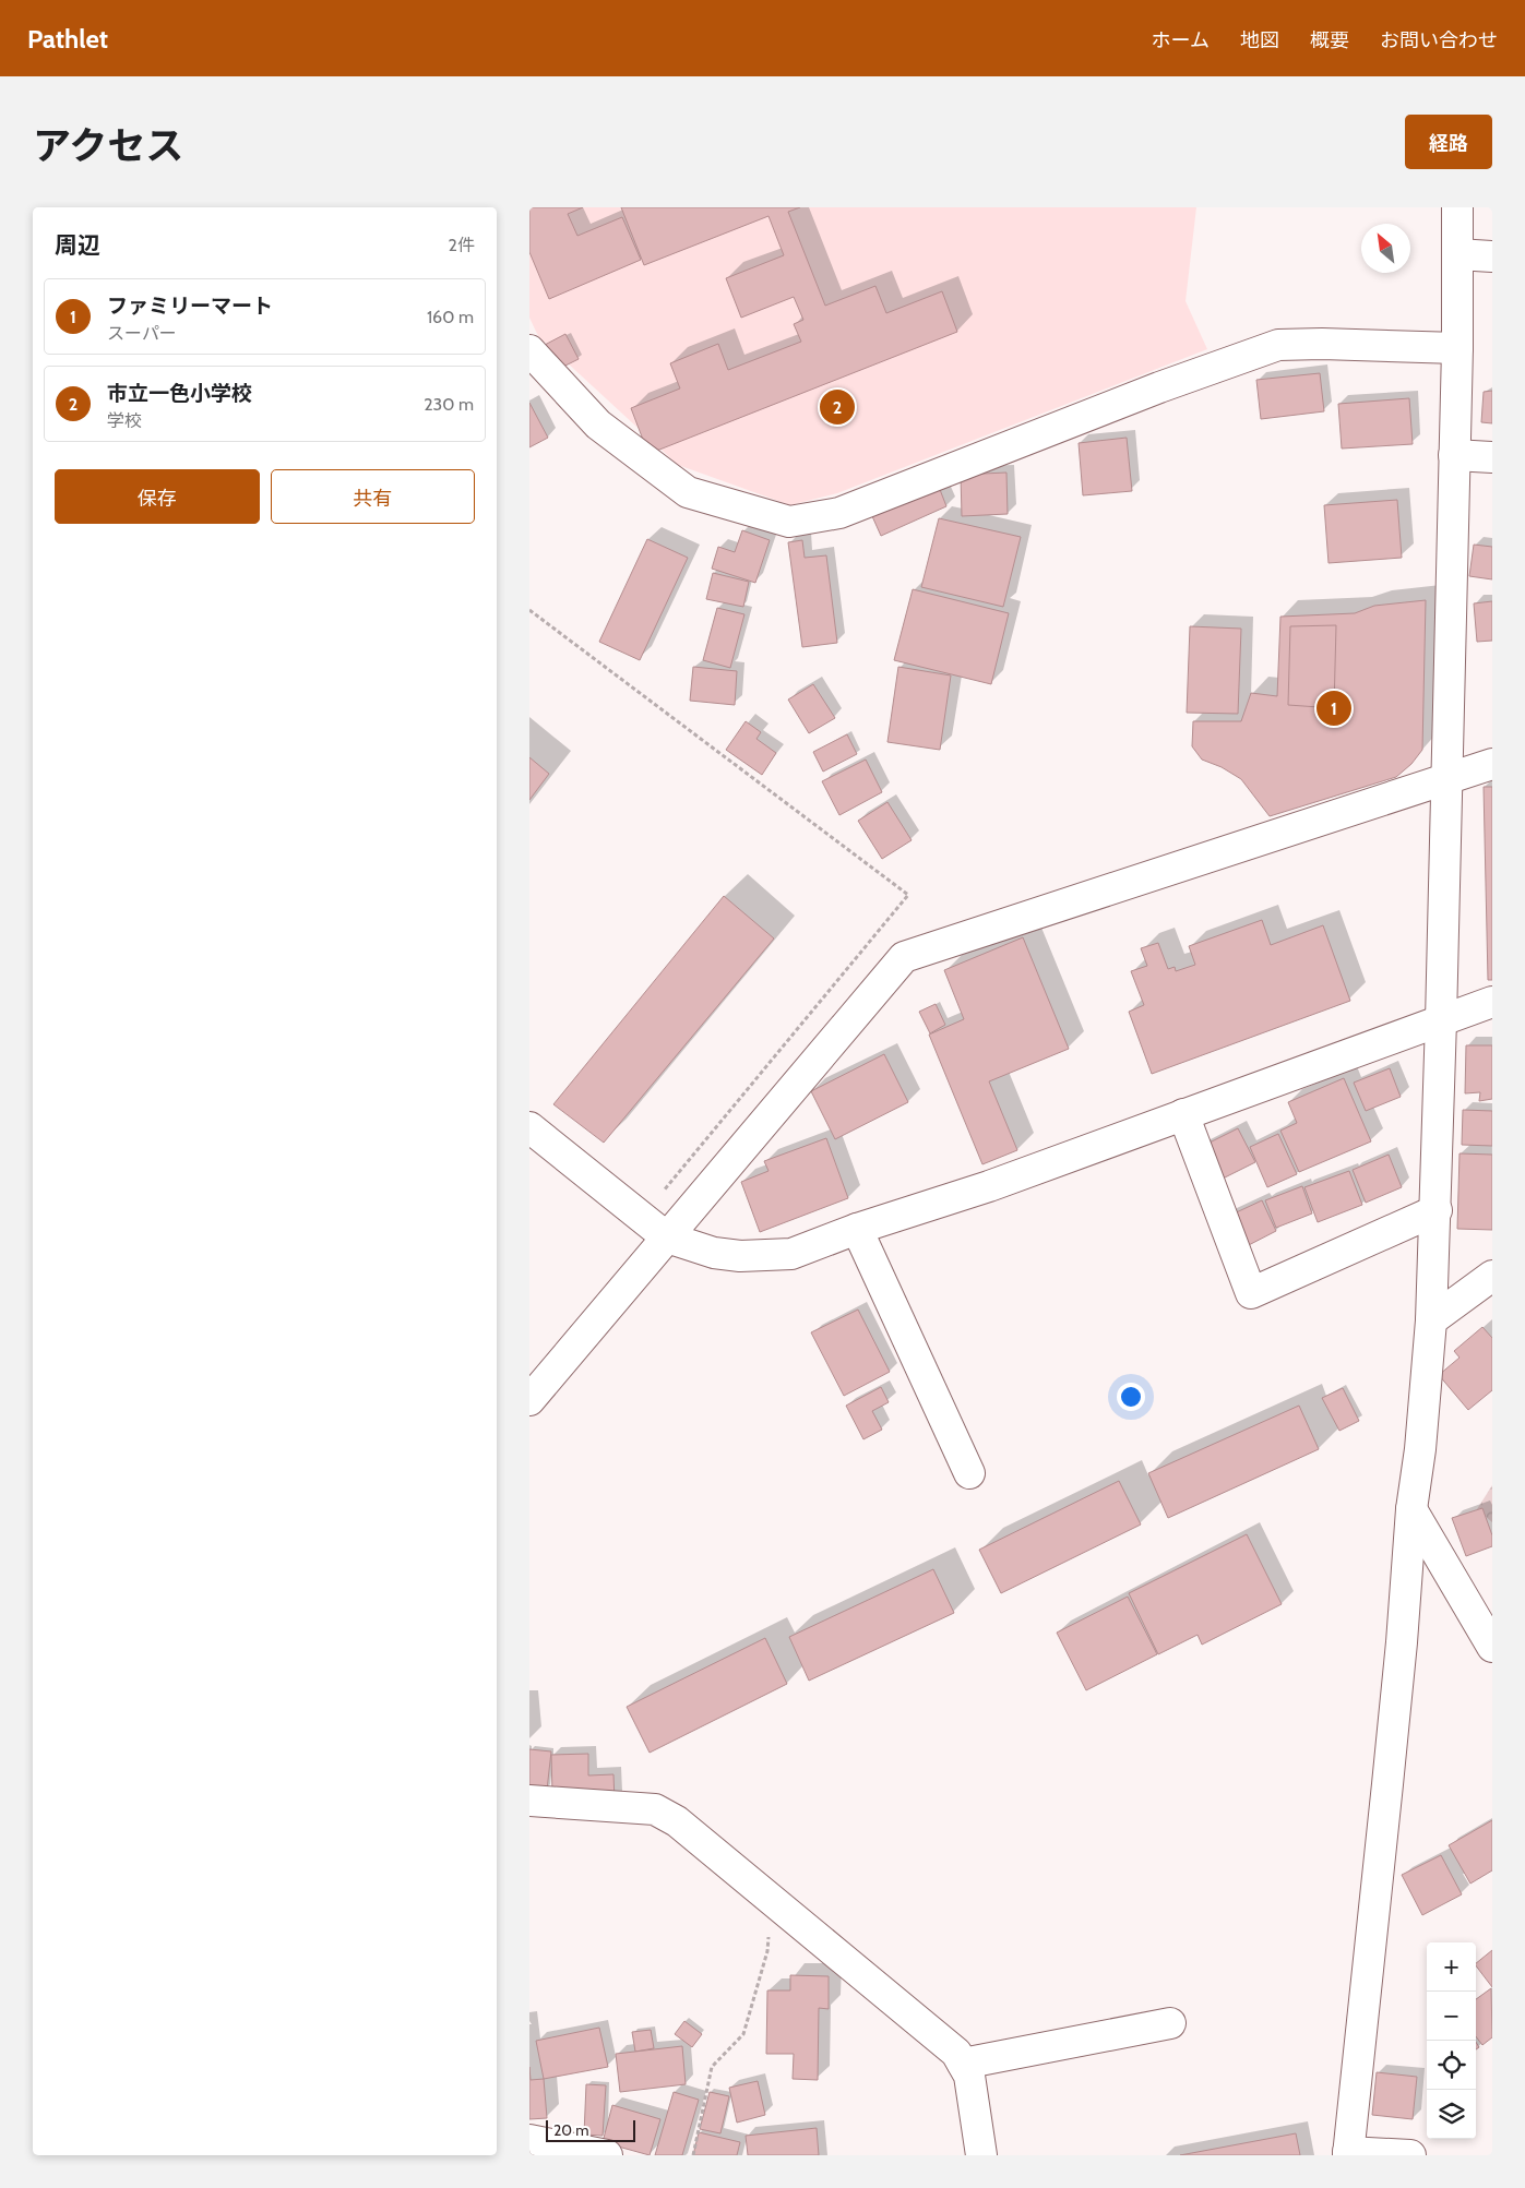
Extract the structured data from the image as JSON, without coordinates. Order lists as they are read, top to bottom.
{
  "scale_bar": "20 m",
  "north": "top left",
  "page": {
    "header": "Pathlet",
    "nav": [
      "ホーム",
      "地図",
      "概要",
      "お問い合わせ"
    ],
    "title": "アクセス",
    "buttons": [
      "経路",
      ["保存", "共有"]
    ],
    "heading": ["周辺", "2件"],
    "list": [
      {
        "mark": "1",
        "name": "ファミリーマート",
        "note": "スーパー",
        "value": "160 m"
      },
      {
        "mark": "2",
        "name": "市立一色小学校",
        "note": "学校",
        "value": "230 m"
      }
    ],
    "pins": ["2", "1"],
    "map_buttons": ["+", "−"],
    "scale": "20 m"
  }
}
